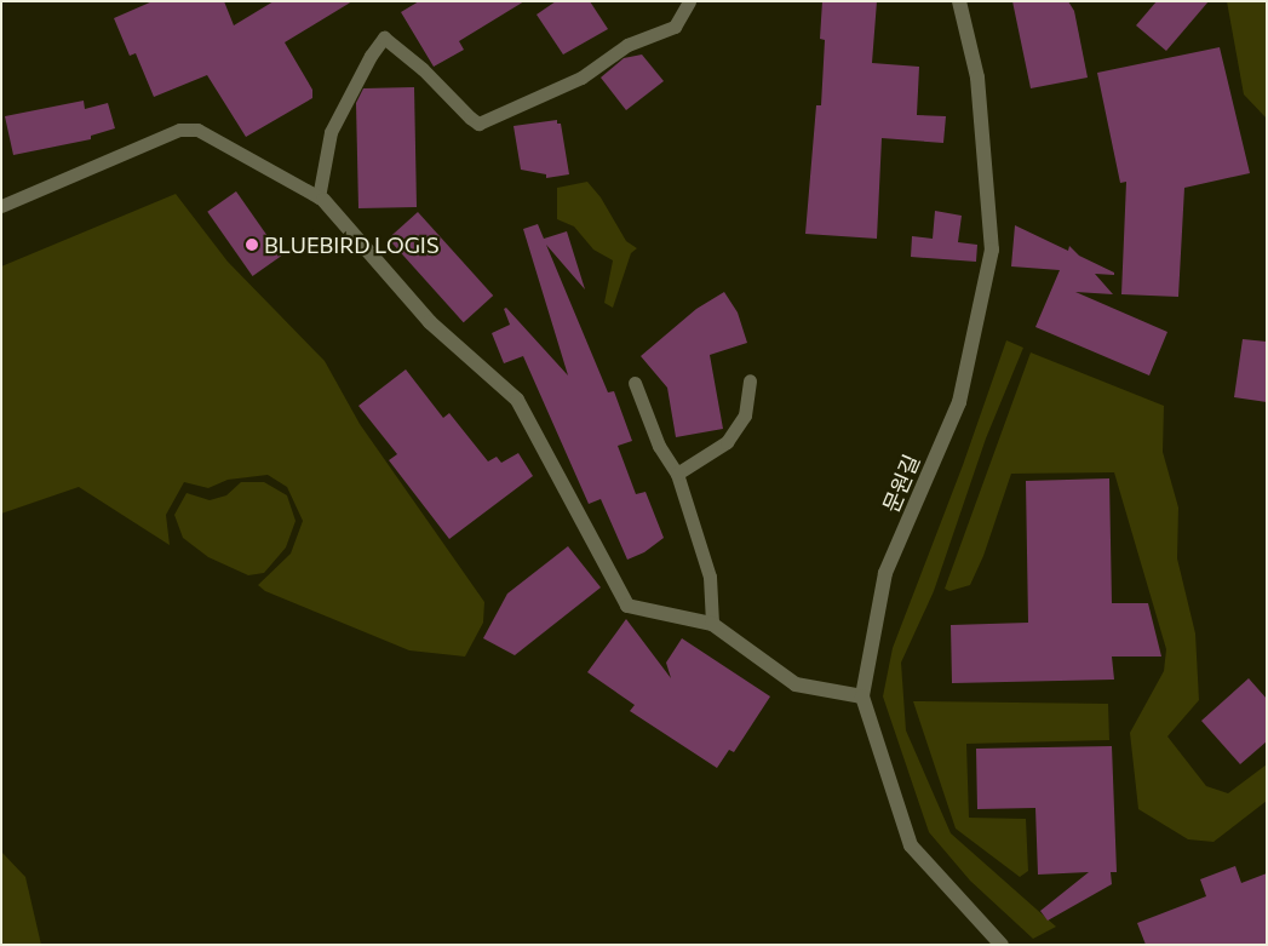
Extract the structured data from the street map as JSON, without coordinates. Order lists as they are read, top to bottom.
{
  "streets": {
    "street": ["문원길"]
  },
  "places": ["BLUEBIRD LOGIS"]
}
